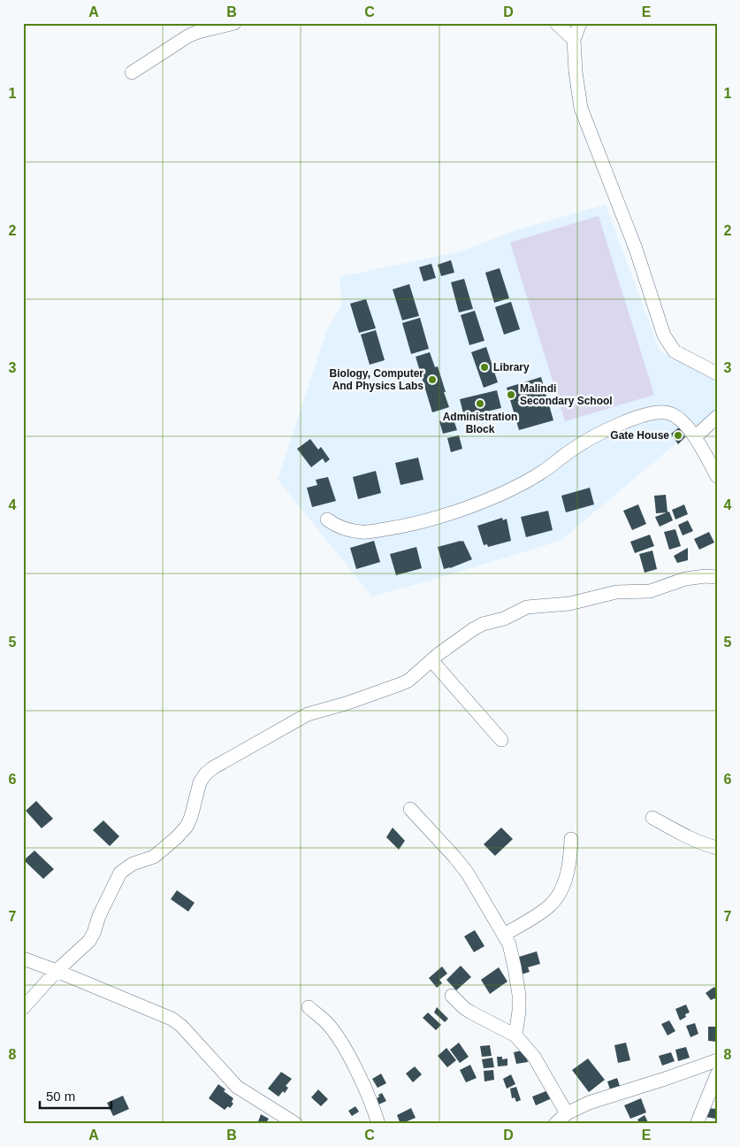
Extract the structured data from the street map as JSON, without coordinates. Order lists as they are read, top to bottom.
{
  "places": [
    "Library",
    "Biology, Computer And Physics Labs",
    "Malindi Secondary School",
    "Administration Block",
    "Gate House"
  ],
  "scale_bar": "50 m",
  "grid": {
    "columns": [
      "A",
      "B",
      "C",
      "D",
      "E"
    ],
    "rows": [
      "1",
      "2",
      "3",
      "4",
      "5",
      "6",
      "7",
      "8"
    ]
  }
}
